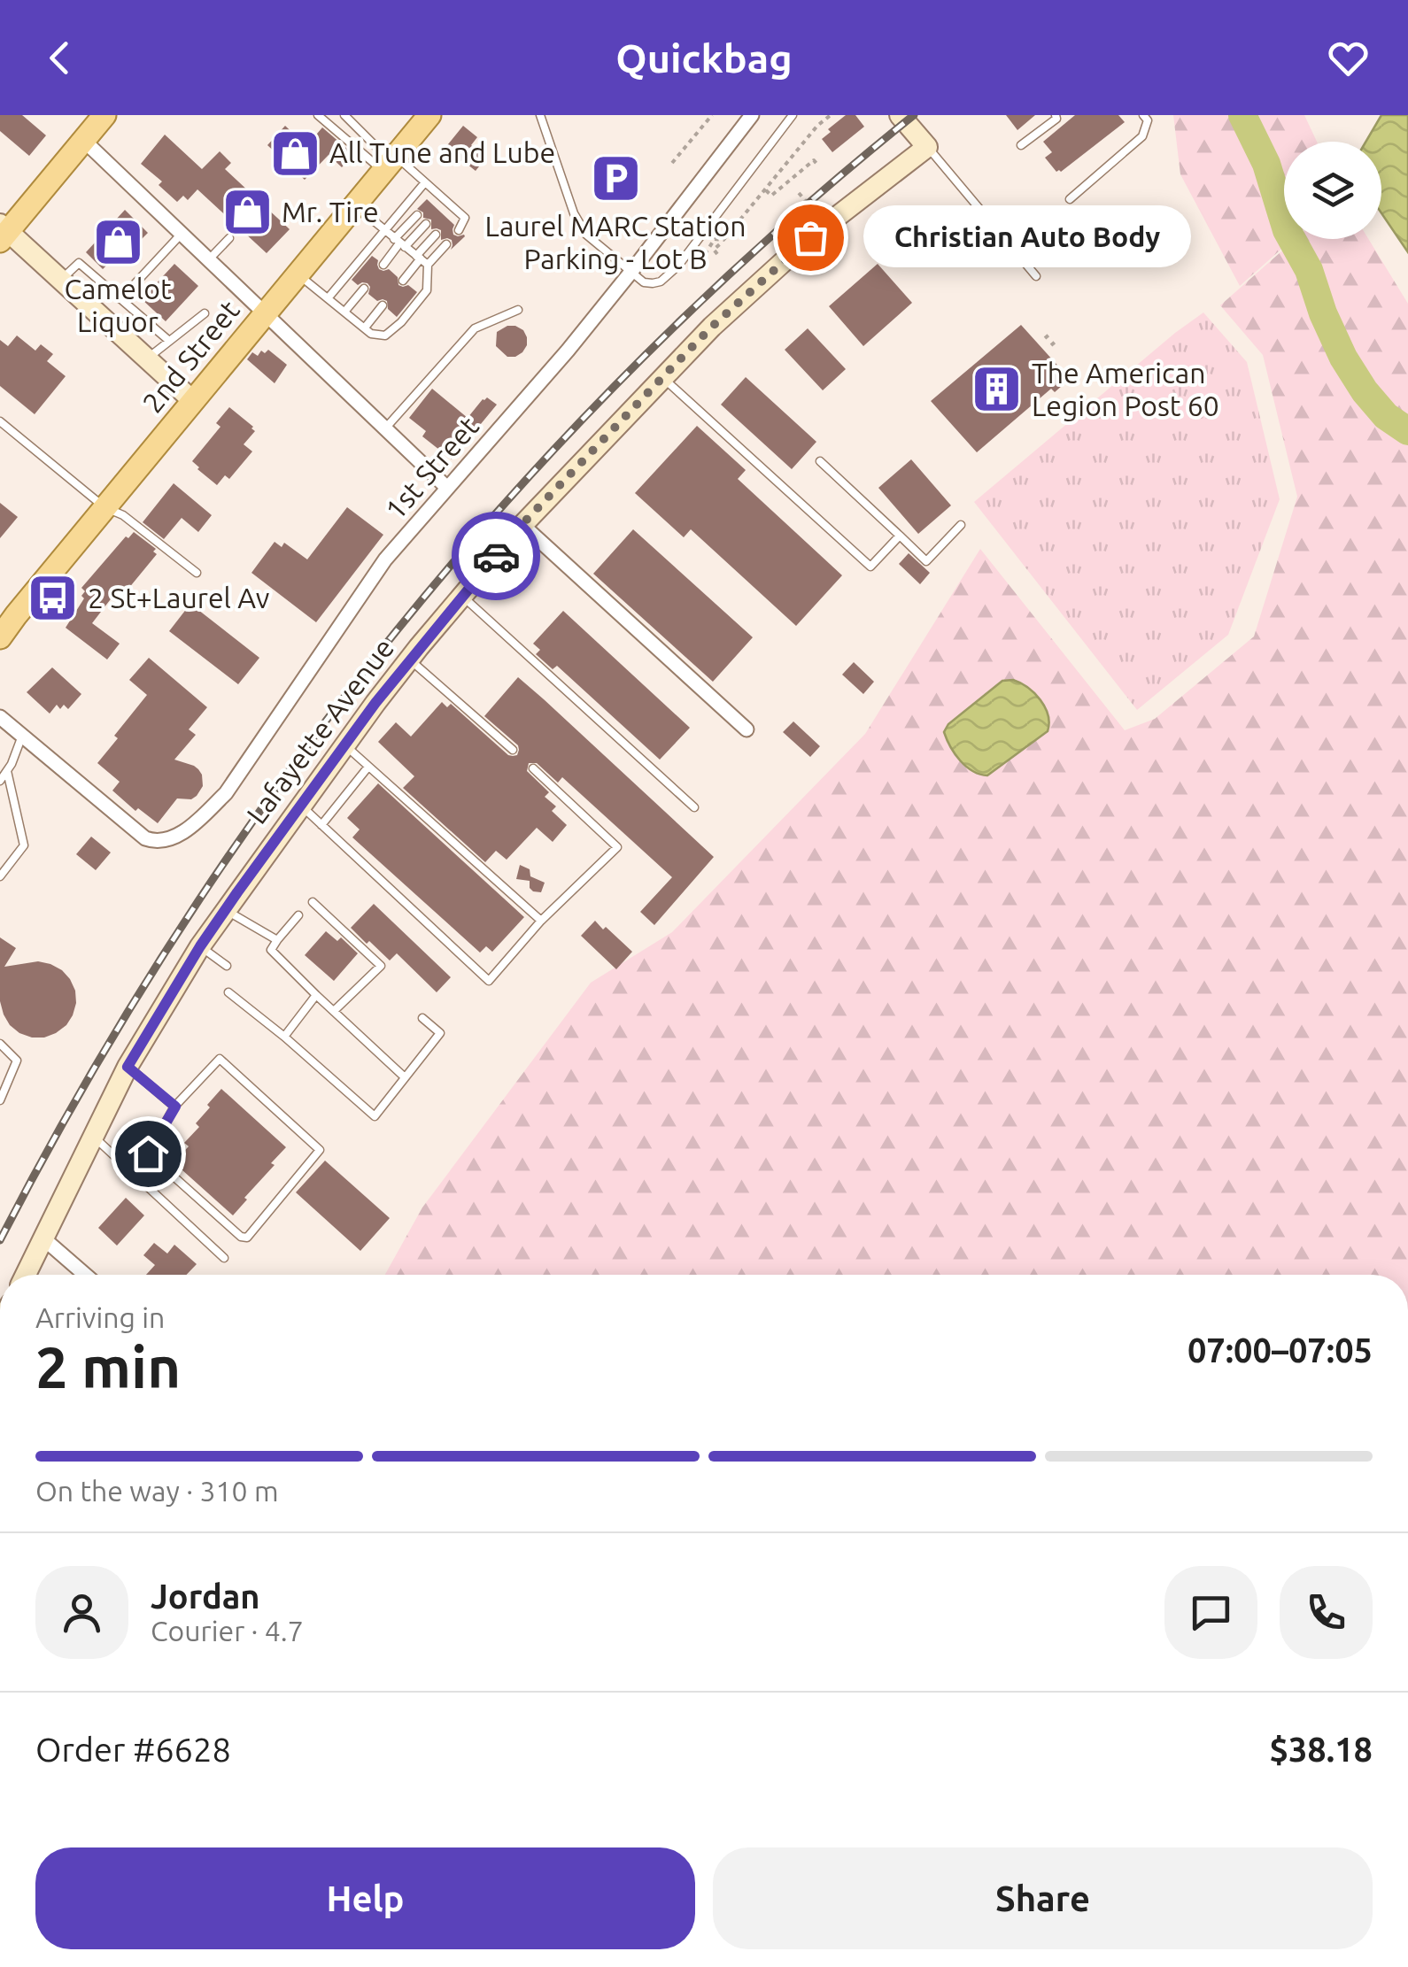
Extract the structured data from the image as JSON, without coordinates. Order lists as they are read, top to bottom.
{
  "streets": {
    "main road": ["2nd Street"],
    "street": ["1st Street", "Lafayette Avenue"]
  },
  "places": {
    "shop": ["All Tune and Lube", "Mr. Tire", "Camelot Liquor"],
    "parking": ["Laurel MARC Station Parking - Lot B"],
    "other": ["Christian Auto Body"],
    "building": ["The American Legion Post 60"],
    "bus stop": ["2 St+Laurel Av"]
  },
  "page": {
    "header": "Quickbag",
    "bubble": "Christian Auto Body",
    "heading": ["2 min", "Arriving in", "07:00–07:05"],
    "panel": [
      "Jordan",
      "Courier · 4.7",
      "Order #6628",
      "$38.18"
    ],
    "bar": "On the way · 310 m",
    "buttons": ["Help", "Share"]
  }
}
